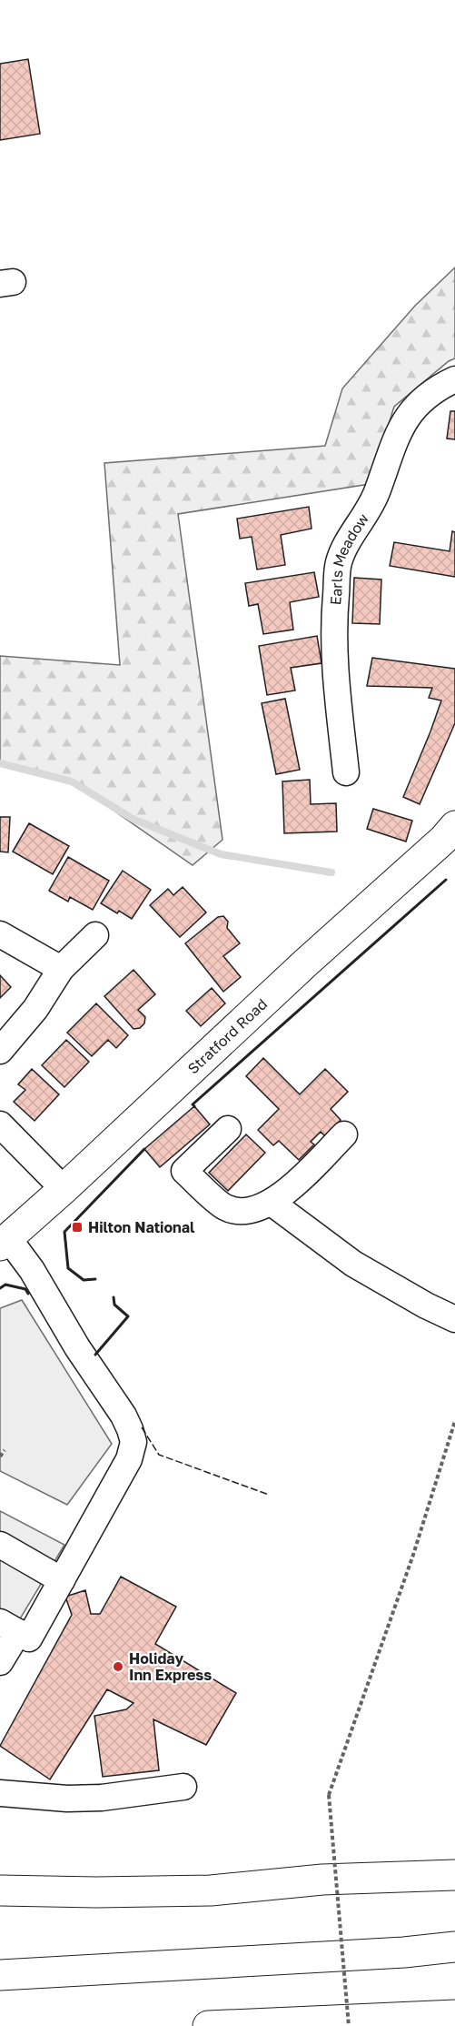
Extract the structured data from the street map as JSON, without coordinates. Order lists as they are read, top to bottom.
{
  "streets": {
    "highway": ["Stratford Road"],
    "street": ["Earls Meadow"]
  },
  "places": {
    "transit": ["Hilton National"],
    "other": ["Holiday Inn Express"]
  }
}
